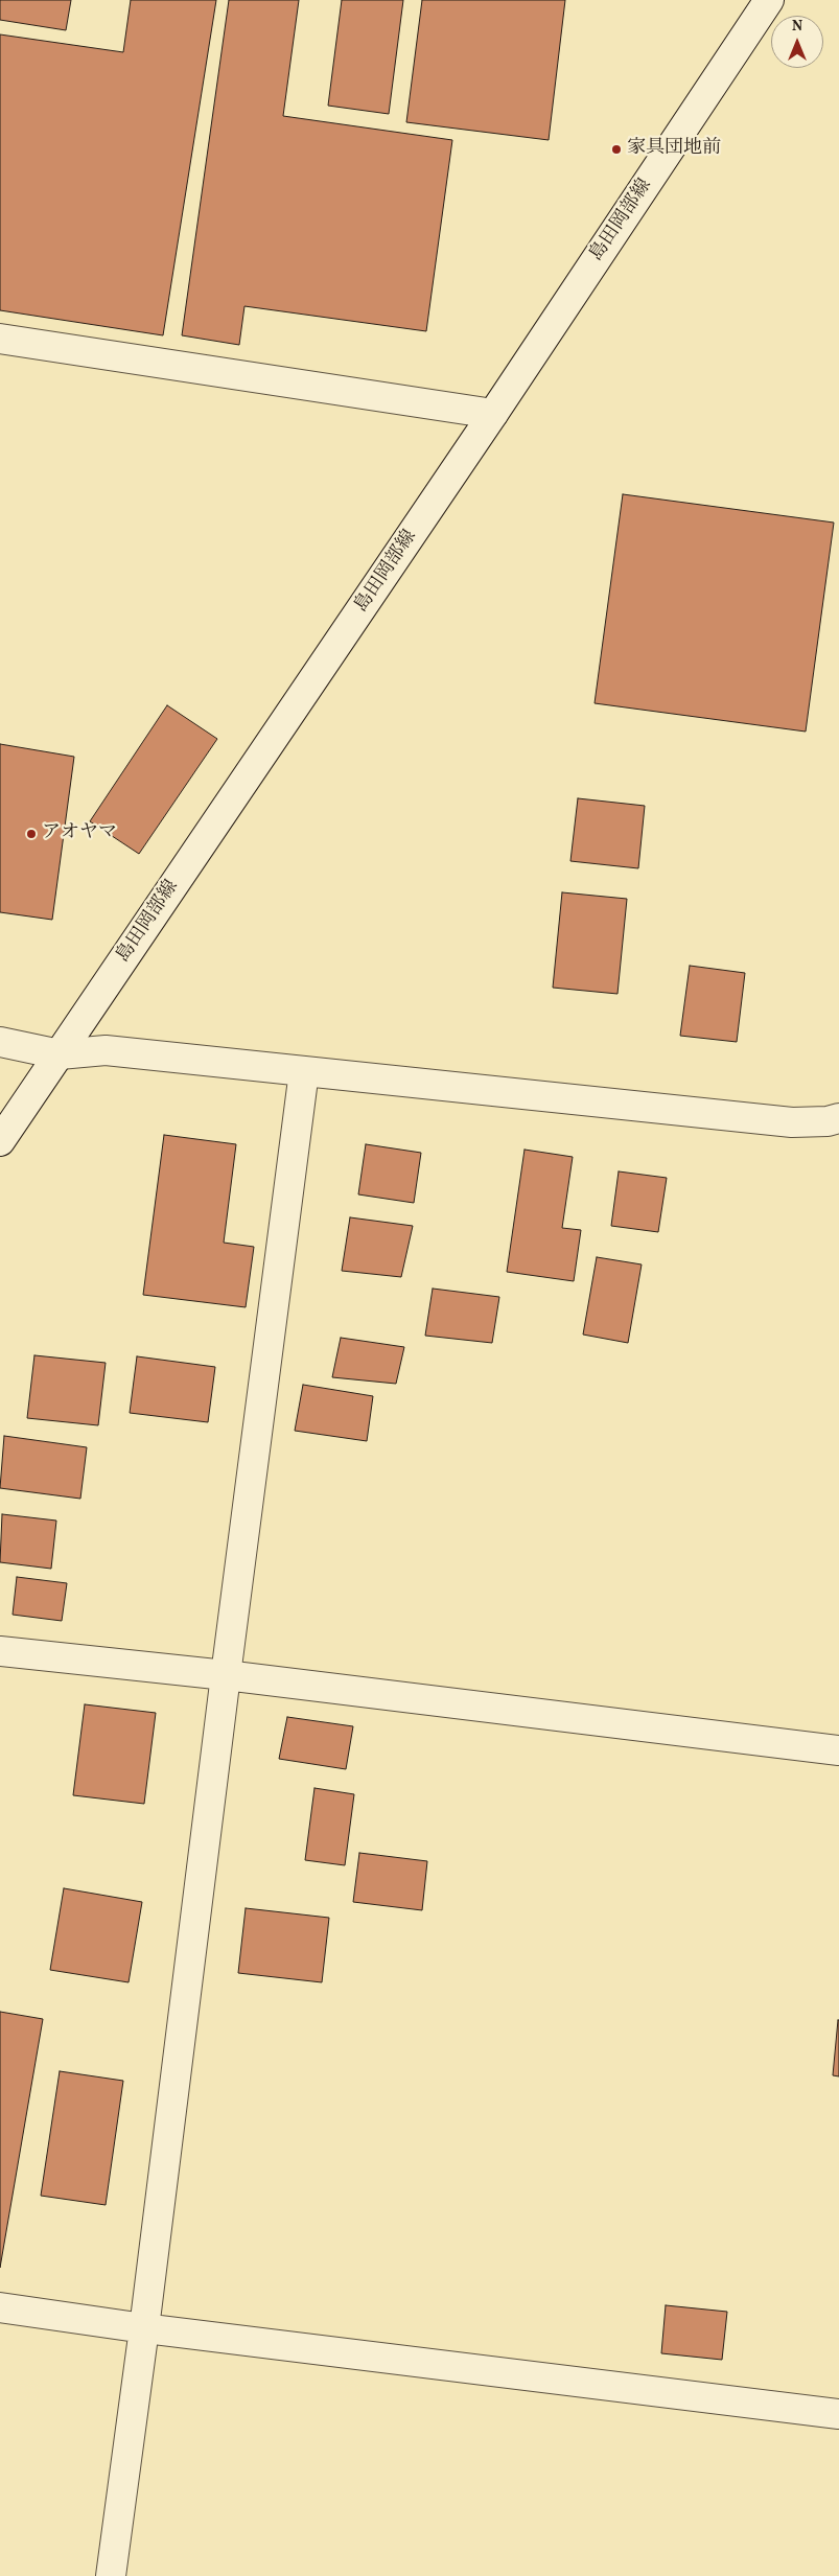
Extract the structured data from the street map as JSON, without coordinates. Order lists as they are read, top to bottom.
{
  "streets": {
    "street": ["島田岡部線"]
  },
  "places": ["家具団地前", "アオヤマ"],
  "north": "top"
}
